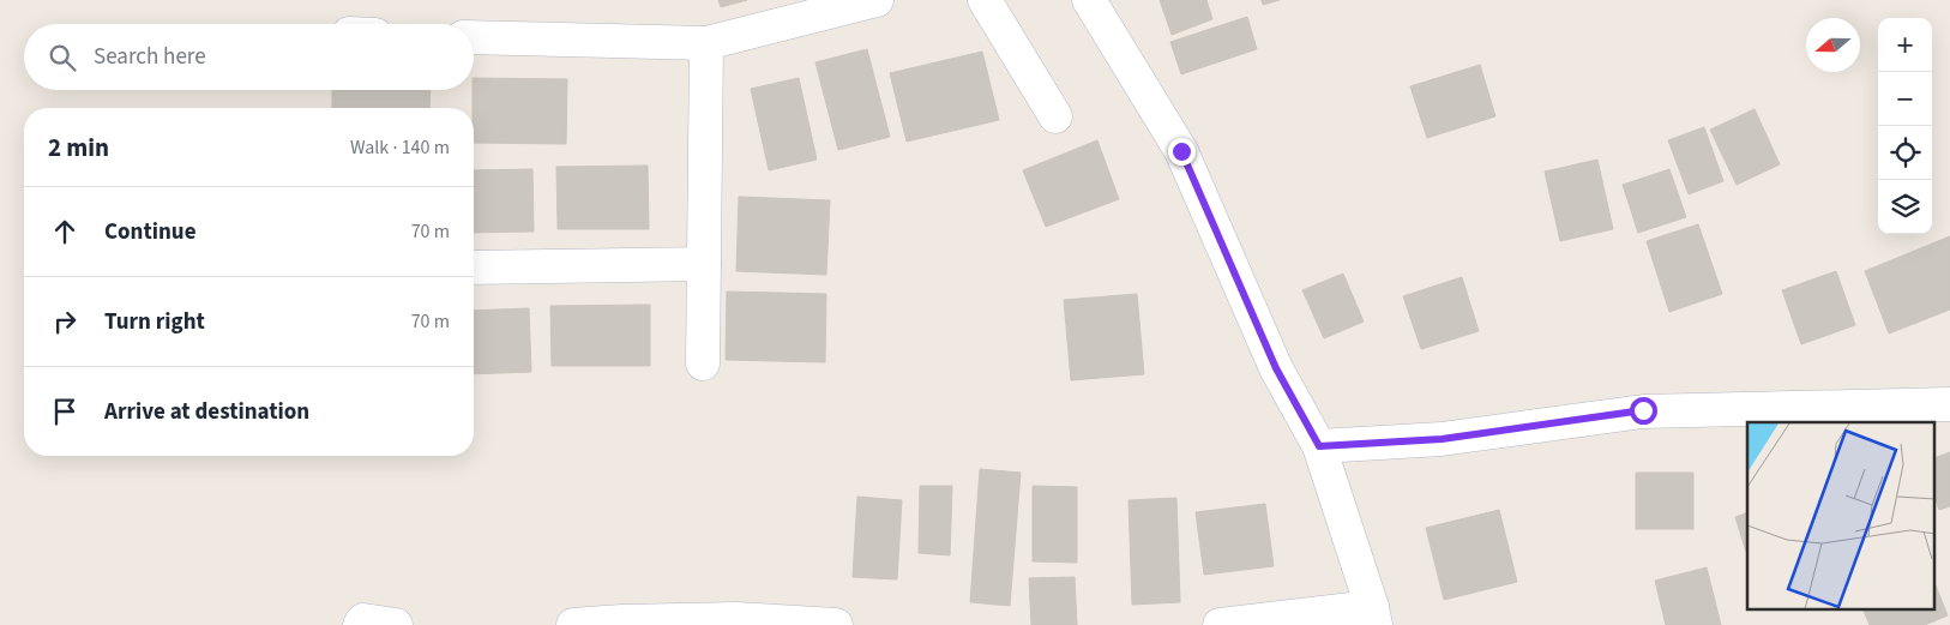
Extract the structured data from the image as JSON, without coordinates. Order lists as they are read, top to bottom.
{
  "north": "left",
  "page": {
    "map_buttons": ["+", "−"],
    "search": "Search here",
    "heading": ["2 min", "Walk · 140 m"],
    "list": [
      ["Continue", "70 m"],
      ["Turn right", "70 m"],
      "Arrive at destination"
    ]
  }
}
